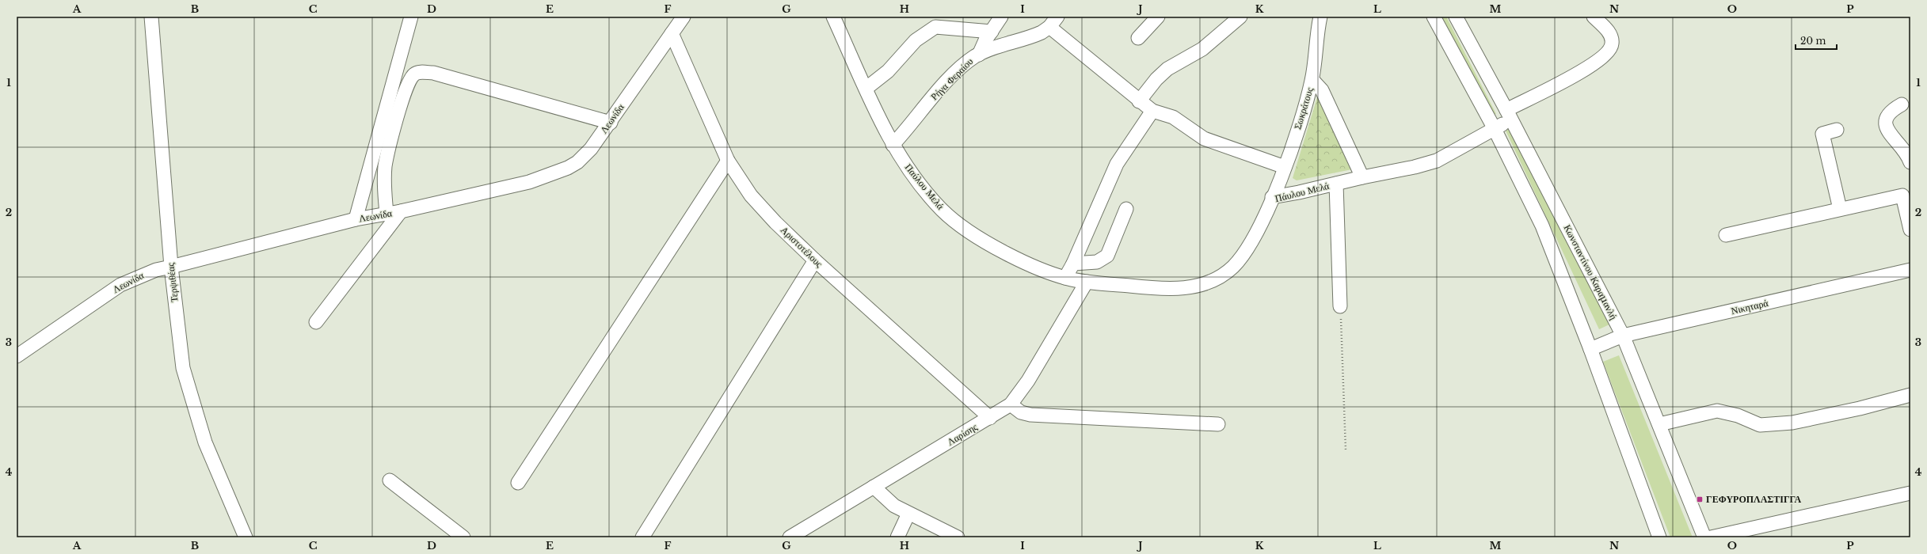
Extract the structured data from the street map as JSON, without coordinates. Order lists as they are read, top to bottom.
{
  "streets": {
    "street": [
      "Ρήγα Φεραίου",
      "Σωκράτους",
      "Λεωνίδα",
      "Παύλου Μελά",
      "Πάυλου Μελά",
      "Αριστοτέλους",
      "Κωνσταντίνου Καραμανλή",
      "Τερψιθέας",
      "Νικηταρά",
      "Λαρίσης"
    ]
  },
  "crossings": [
    ["Ρήγα Φεραίου", "Παύλου Μελά"],
    ["Σωκράτους", "Πάυλου Μελά"],
    ["Λεωνίδα", "Αριστοτέλους"],
    ["Λεωνίδα", "Τερψιθέας"],
    ["Παύλου Μελά", "Πάυλου Μελά"],
    ["Παύλου Μελά", "Λαρίσης"],
    ["Πάυλου Μελά", "Κωνσταντίνου Καραμανλή"],
    ["Πάυλου Μελά", "Λαρίσης"],
    ["Αριστοτέλους", "Λαρίσης"],
    ["Κωνσταντίνου Καραμανλή", "Νικηταρά"]
  ],
  "places": {
    "transit": ["ΓΕΦΥΡΟΠΛΑΣΤΙΓΓΑ"]
  },
  "scale_bar": "20 m",
  "grid": {
    "columns": [
      "A",
      "B",
      "C",
      "D",
      "E",
      "F",
      "G",
      "H",
      "I",
      "J",
      "K",
      "L",
      "M",
      "N",
      "O",
      "P"
    ],
    "rows": [
      "1",
      "2",
      "3",
      "4"
    ]
  }
}
